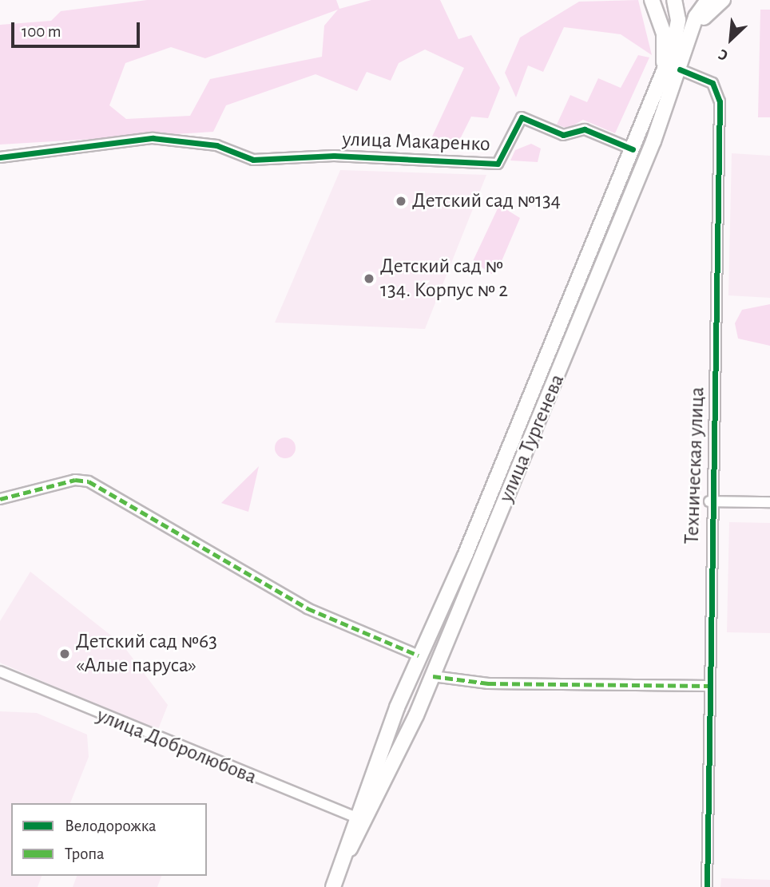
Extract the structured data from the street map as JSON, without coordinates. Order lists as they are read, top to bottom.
{
  "streets": {
    "main road": ["улица Тургенева"],
    "street": ["улица Макаренко", "Техническая улица", "улица Добролюбова"]
  },
  "crossings": [
    ["улица Макаренко", "улица Тургенева"],
    ["улица Тургенева", "Техническая улица"],
    ["улица Тургенева", "улица Добролюбова"]
  ],
  "places": ["Детский сад №134", "Детский сад № 134. Корпус № 2", "Детский сад №63 «Алые паруса»"],
  "legend": ["Велодорожка", "Тропа"],
  "scale_bar": "100 m",
  "north": "bottom left"
}
